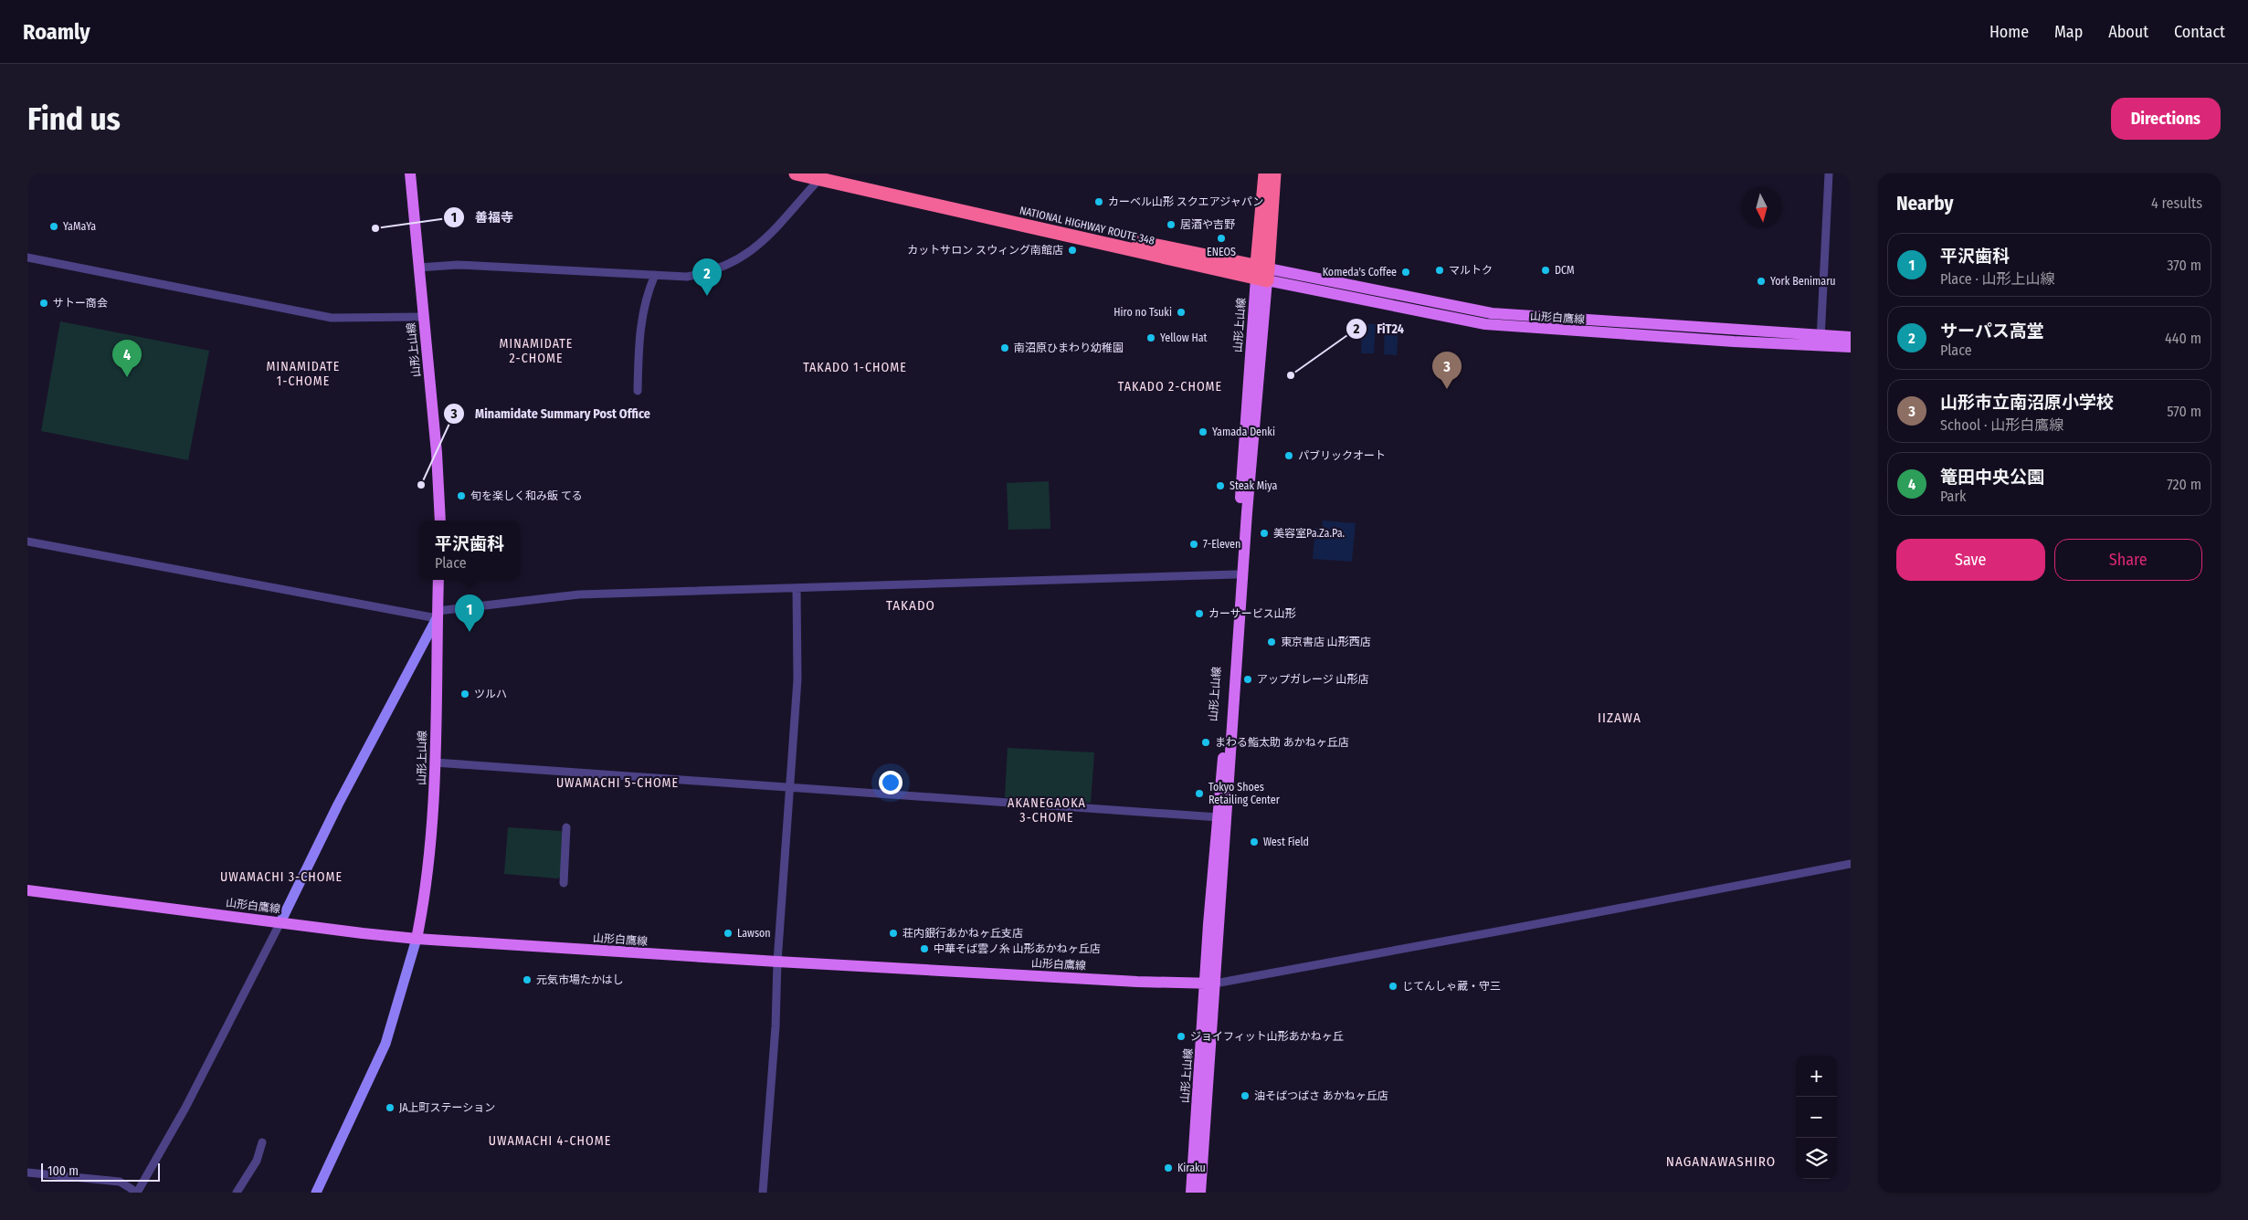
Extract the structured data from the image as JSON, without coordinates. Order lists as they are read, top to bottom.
{
  "streets": {
    "highway": ["NATIONAL HIGHWAY ROUTE 348"],
    "main road": ["山形白鷹線", "山形上山線"]
  },
  "crossings": [
    ["NATIONAL HIGHWAY ROUTE 348", "山形白鷹線"],
    ["NATIONAL HIGHWAY ROUTE 348", "山形上山線"],
    ["山形白鷹線", "山形上山線"]
  ],
  "districts": [
    "MINAMIDATE 2-CHOME",
    "MINAMIDATE 1-CHOME",
    "TAKADO 1-CHOME",
    "TAKADO 2-CHOME",
    "TAKADO",
    "IIZAWA",
    "UWAMACHI 5-CHOME",
    "AKANEGAOKA 3-CHOME",
    "UWAMACHI 3-CHOME",
    "UWAMACHI 4-CHOME",
    "NAGANAWASHIRO"
  ],
  "places": [
    "カーベル山形 スクエアジャパン",
    "居酒や吉野",
    "YaMaYa",
    "善福寺",
    "ENEOS",
    "カットサロン スウィング南館店",
    "マルトク",
    "DCM",
    "Komeda's Coffee",
    "York Benimaru",
    "サトー商会",
    "Hiro no Tsuki",
    "Yellow Hat",
    "南沼原ひまわり幼稚園",
    "FiT24",
    "Yamada Denki",
    "パブリックオート",
    "Minamidate Summary Post Office",
    "Steak Miya",
    "旬を楽しく和み飯 てる",
    "美容室Pa.Za.Pa.",
    "7-Eleven",
    "カーサービス山形",
    "東京書店 山形西店",
    "アップガレージ 山形店",
    "ツルハ",
    "まわる鮨太助 あかねヶ丘店",
    "Tokyo Shoes Retailing Center",
    "West Field",
    "Lawson",
    "荘内銀行あかねヶ丘支店",
    "中華そば雲ノ糸 山形あかねヶ丘店",
    "元気市場たかはし",
    "じてんしゃ蔵・守三",
    "ジョイフィット山形あかねヶ丘",
    "油そばつばさ あかねヶ丘店",
    "JA上町ステーション",
    "Kiraku"
  ],
  "scale_bar": "100 m",
  "north": "bottom",
  "page": {
    "header": "Roamly",
    "nav": [
      "Home",
      "Map",
      "About",
      "Contact"
    ],
    "buttons": [
      "Directions",
      ["Save", "Share"]
    ],
    "title": "Find us",
    "heading": ["Nearby", "4 results"],
    "list": [
      {
        "mark": "1",
        "name": "平沢歯科",
        "note": "Place · 山形上山線",
        "value": "370 m"
      },
      {
        "mark": "2",
        "name": "サーパス高堂",
        "note": "Place",
        "value": "440 m"
      },
      {
        "mark": "3",
        "name": "山形市立南沼原小学校",
        "note": "School · 山形白鷹線",
        "value": "570 m"
      },
      {
        "mark": "4",
        "name": "篭田中央公園",
        "note": "Park",
        "value": "720 m"
      }
    ],
    "pins": [
      "2",
      "4",
      "3",
      "1"
    ],
    "popup": ["平沢歯科", "Place"],
    "map_buttons": ["+", "−"],
    "scale": "100 m"
  }
}
